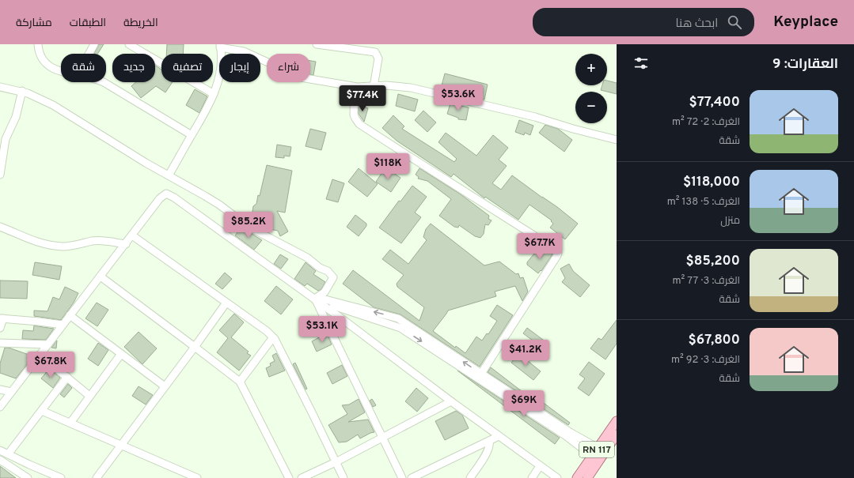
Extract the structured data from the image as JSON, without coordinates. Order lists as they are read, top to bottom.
{
  "streets": {
    "main road": ["RN 117"]
  },
  "page": {
    "header": "Keyplace",
    "search": "ابحث هنا",
    "nav": ["الخريطة", "الطبقات", "مشاركة"],
    "heading": "العقارات: 9",
    "map_buttons": ["+", "−"],
    "chip": [
      "شراء",
      "إيجار",
      "تصفية",
      "جديد",
      "شقة"
    ],
    "list": [
      {
        "name": "$77,400",
        "note": "الغرف: 2 · 72 m² · شقة"
      },
      {
        "name": "$118,000",
        "note": "الغرف: 5 · 138 m² · منزل"
      },
      {
        "name": "$85,200",
        "note": "الغرف: 3 · 77 m² · شقة"
      },
      {
        "name": "$67,800",
        "note": "الغرف: 3 · 92 m² · شقة"
      }
    ],
    "price": [
      "$53.6K",
      "$77.4K",
      "$118K",
      "$85.2K",
      "$67.7K",
      "$53.1K",
      "$41.2K",
      "$67.8K",
      "$69K"
    ]
  }
}
